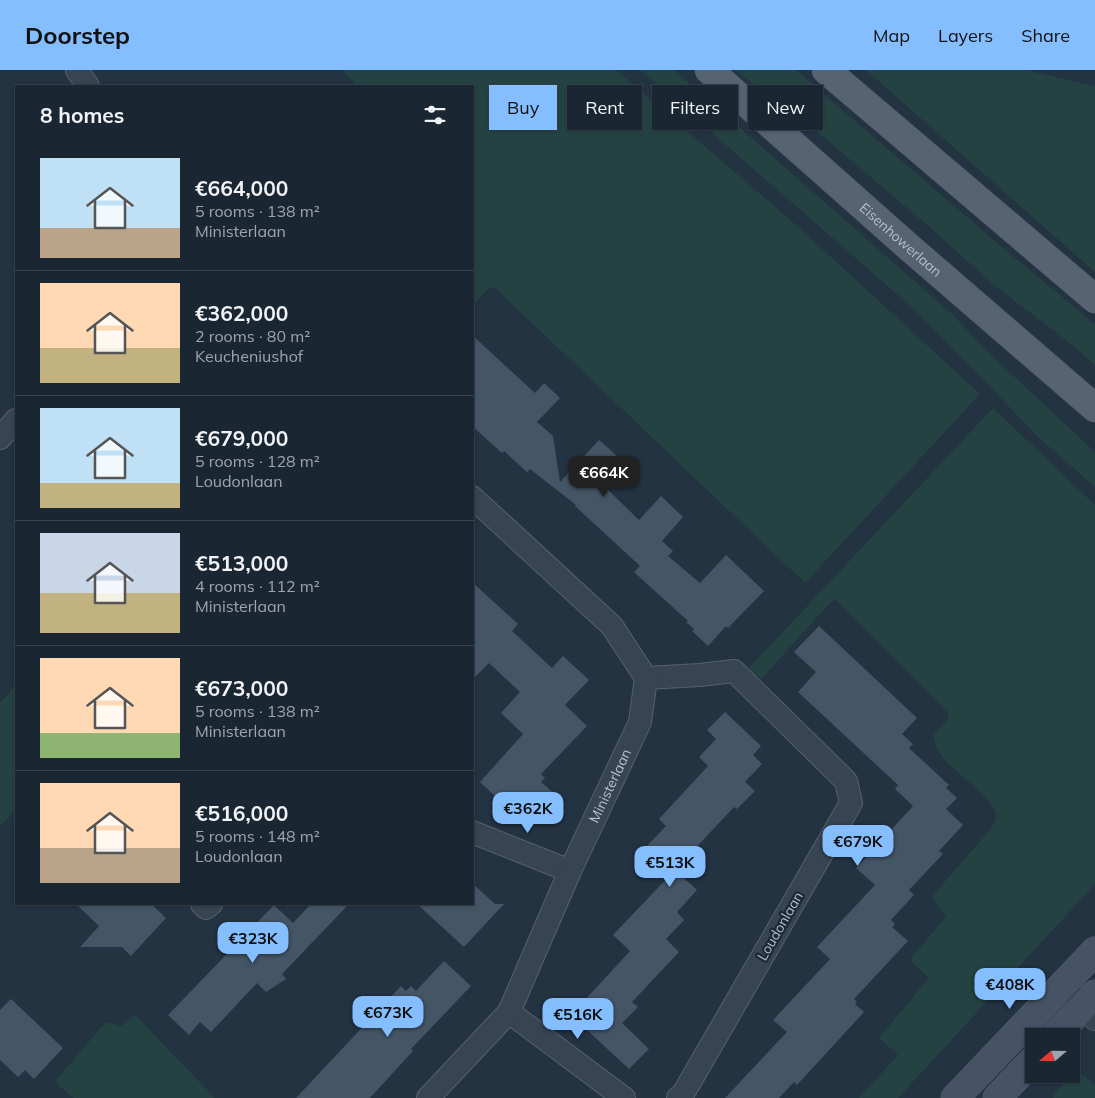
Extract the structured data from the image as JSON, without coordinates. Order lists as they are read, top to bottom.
{
  "streets": {
    "main road": ["Eisenhowerlaan"],
    "street": ["Ministerlaan", "Loudonlaan"]
  },
  "crossings": [
    ["Ministerlaan", "Loudonlaan"]
  ],
  "north": "left",
  "page": {
    "header": "Doorstep",
    "nav": ["Map", "Layers", "Share"],
    "chip": [
      "Buy",
      "Rent",
      "Filters",
      "New"
    ],
    "heading": "8 homes",
    "list": [
      {
        "name": "€664,000",
        "note": "5 rooms · 138 m² · Ministerlaan"
      },
      {
        "name": "€362,000",
        "note": "2 rooms · 80 m² · Keucheniushof"
      },
      {
        "name": "€679,000",
        "note": "5 rooms · 128 m² · Loudonlaan"
      },
      {
        "name": "€513,000",
        "note": "4 rooms · 112 m² · Ministerlaan"
      },
      {
        "name": "€673,000",
        "note": "5 rooms · 138 m² · Ministerlaan"
      },
      {
        "name": "€516,000",
        "note": "5 rooms · 148 m² · Loudonlaan"
      }
    ],
    "price": [
      "€664K",
      "€362K",
      "€679K",
      "€513K",
      "€323K",
      "€408K",
      "€673K",
      "€516K"
    ]
  }
}
